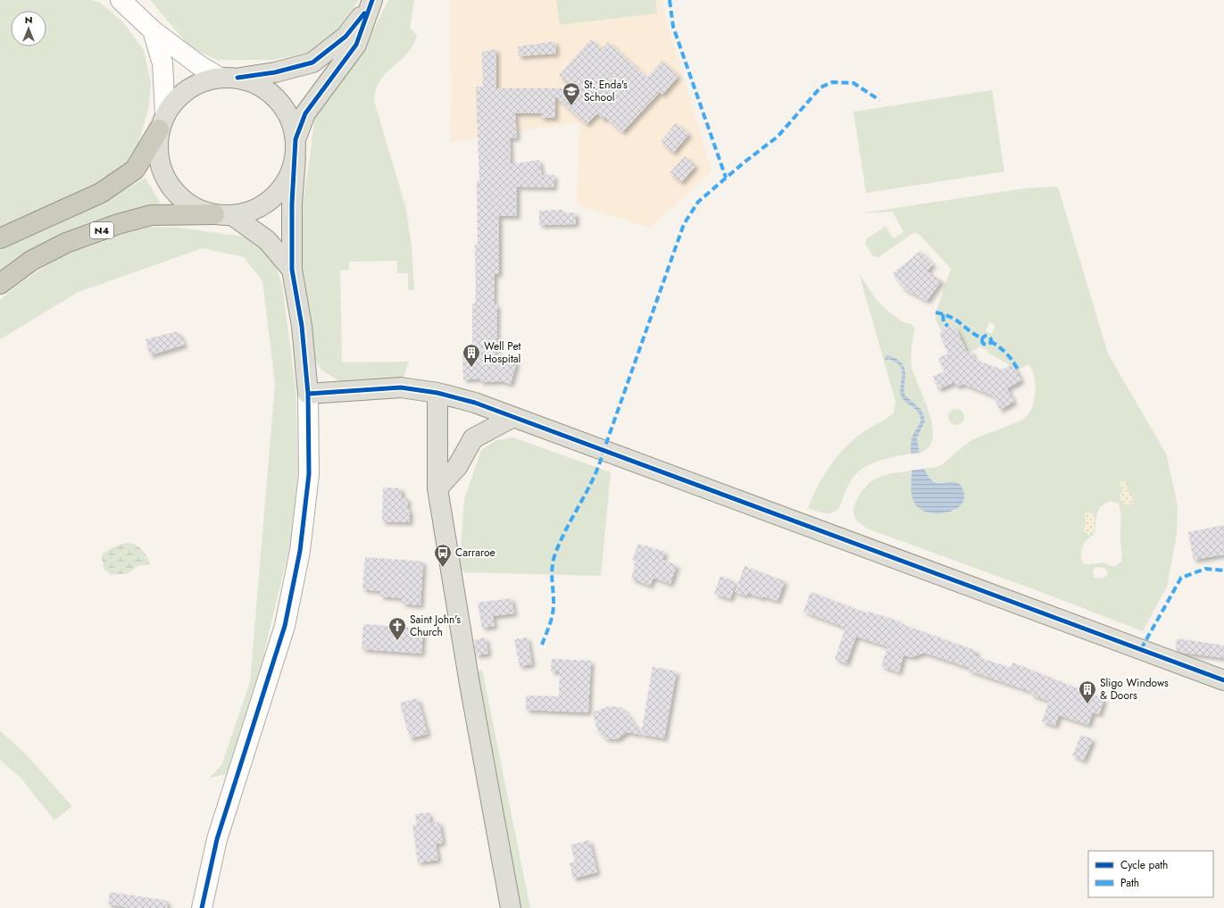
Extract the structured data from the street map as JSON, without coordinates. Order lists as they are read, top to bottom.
{
  "streets": {
    "highway": ["N4"]
  },
  "places": {
    "school or university": ["St. Enda's School"],
    "building": ["Well Pet Hospital", "Sligo Windows & Doors"],
    "bus stop": ["Carraroe"],
    "church": ["Saint John's Church"]
  },
  "legend": ["Cycle path", "Path"],
  "north": "top"
}
